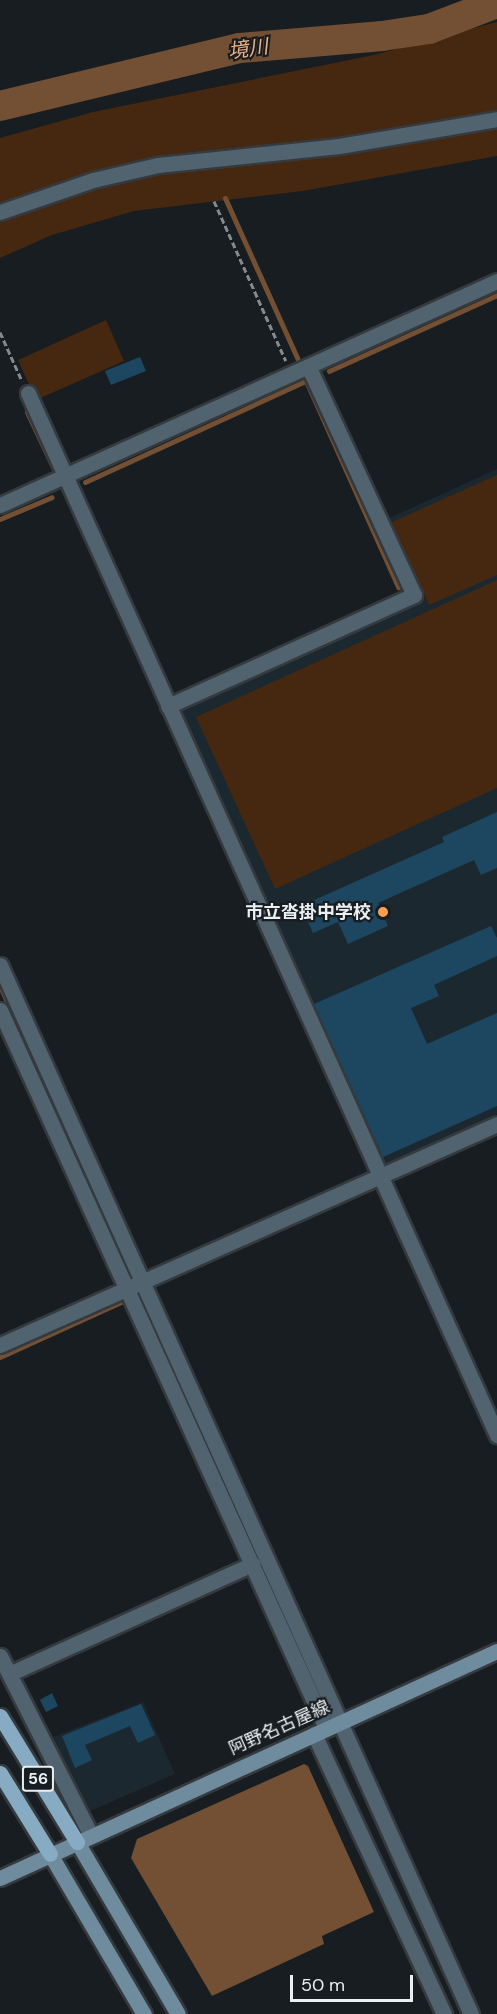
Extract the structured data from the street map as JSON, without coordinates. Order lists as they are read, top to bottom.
{
  "streets": {
    "main road": ["阿野名古屋線", "56"]
  },
  "crossings": [
    ["阿野名古屋線", "56"]
  ],
  "water": ["境川"],
  "places": ["市立沓掛中学校"],
  "scale_bar": "50 m"
}
